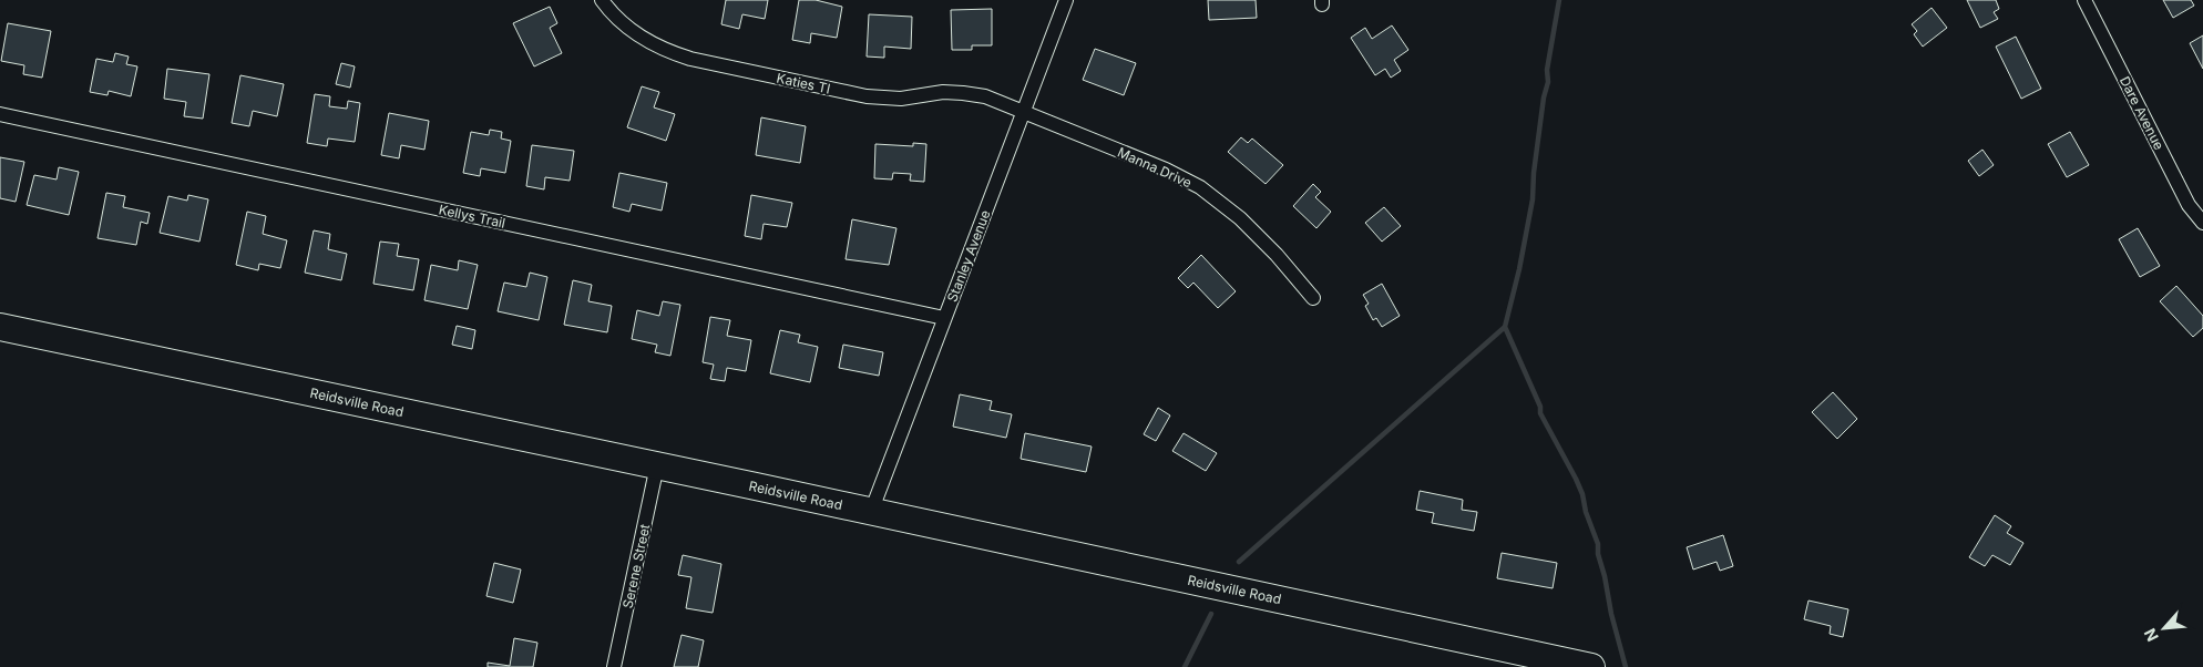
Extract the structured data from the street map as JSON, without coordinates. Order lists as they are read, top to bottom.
{
  "streets": {
    "highway": ["Reidsville Road"],
    "street": [
      "Katies Tl",
      "Dare Avenue",
      "Manna Drive",
      "Kellys Trail",
      "Stanley Avenue",
      "Serene Street"
    ]
  },
  "crossings": [
    ["Katies Tl", "Manna Drive"],
    ["Katies Tl", "Stanley Avenue"],
    ["Manna Drive", "Stanley Avenue"],
    ["Kellys Trail", "Stanley Avenue"],
    ["Stanley Avenue", "Reidsville Road"],
    ["Reidsville Road", "Serene Street"]
  ],
  "north": "bottom left"
}
